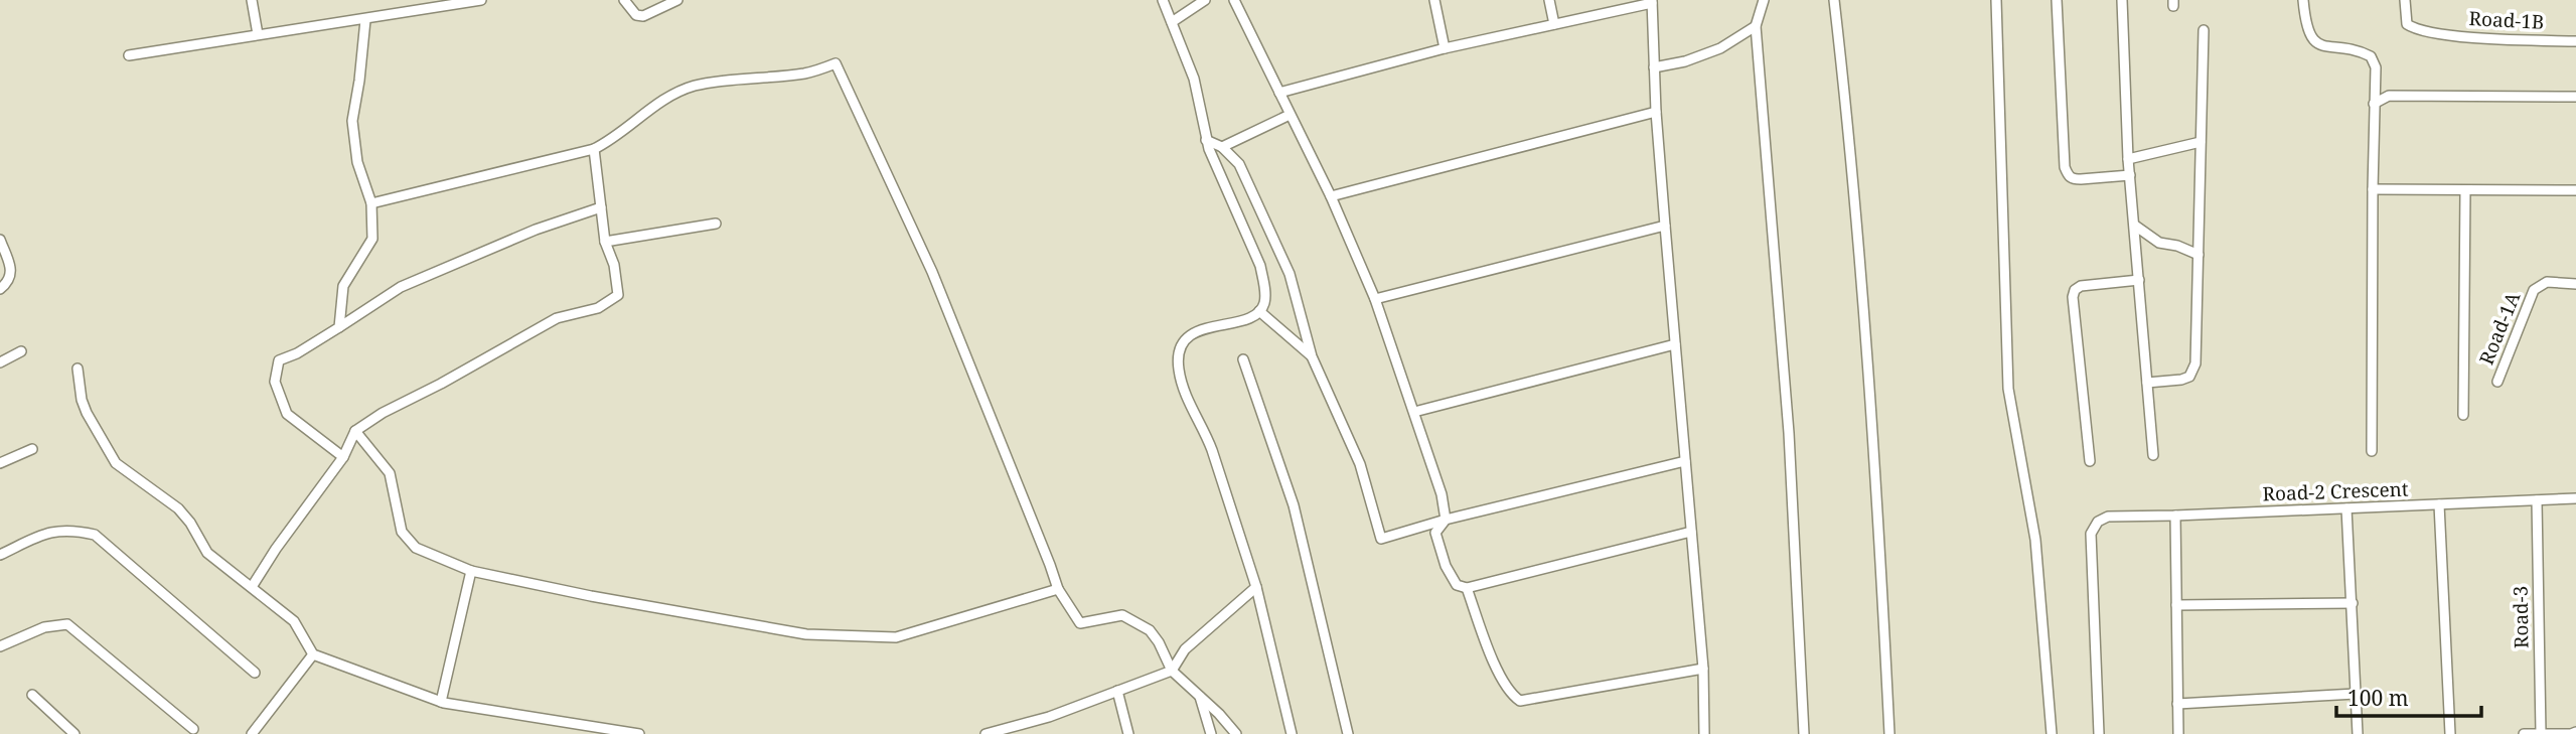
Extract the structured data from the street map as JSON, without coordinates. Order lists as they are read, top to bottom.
{
  "streets": {
    "street": [
      "Road-1B",
      "Road-1A",
      "Road-2 Crescent",
      "Road-3"
    ]
  },
  "crossings": [
    ["Road-2 Crescent", "Road-3"]
  ],
  "scale_bar": "100 m"
}
